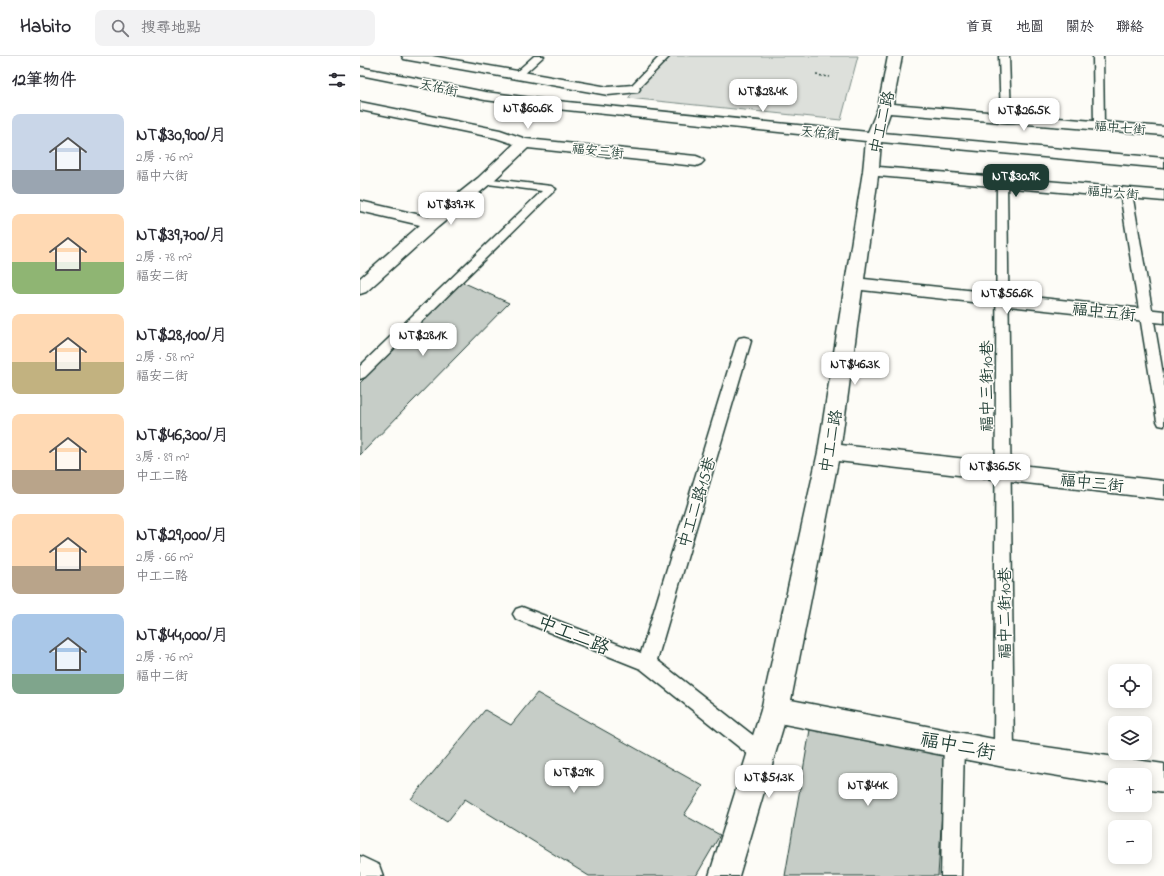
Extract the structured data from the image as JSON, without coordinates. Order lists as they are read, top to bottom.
{
  "streets": {
    "street": [
      "天佑街",
      "中工二路",
      "福中七街",
      "福安三街",
      "福中六街",
      "福中五街",
      "福中三街",
      "福中二街"
    ],
    "lane": ["福中三街10巷", "中工二路15巷", "福中二街10巷"]
  },
  "crossings": [
    ["天佑街", "中工二路"],
    ["中工二路", "福中七街"],
    ["中工二路", "福中六街"],
    ["中工二路", "福中五街"],
    ["中工二路", "福中三街"],
    ["中工二路", "中工二路15巷"],
    ["中工二路", "福中二街"],
    ["福中六街", "福中三街10巷"],
    ["福中五街", "福中三街10巷"],
    ["福中三街10巷", "福中三街"],
    ["福中三街10巷", "福中二街10巷"],
    ["福中三街", "福中二街10巷"],
    ["福中二街10巷", "福中二街"]
  ],
  "page": {
    "header": "Habito",
    "search": "搜尋地點",
    "nav": [
      "首頁",
      "地圖",
      "關於",
      "聯絡"
    ],
    "heading": "12筆物件",
    "price": [
      "NT$28.4K",
      "NT$60.6K",
      "NT$26.5K",
      "NT$30.9K",
      "NT$39.7K",
      "NT$56.6K",
      "NT$28.1K",
      "NT$46.3K",
      "NT$36.5K",
      "NT$29K",
      "NT$51.3K",
      "NT$44K"
    ],
    "list": [
      {
        "name": "NT$30,900/月",
        "note": "2房 · 76 m² · 福中六街"
      },
      {
        "name": "NT$39,700/月",
        "note": "2房 · 78 m² · 福安二街"
      },
      {
        "name": "NT$28,100/月",
        "note": "2房 · 58 m² · 福安二街"
      },
      {
        "name": "NT$46,300/月",
        "note": "3房 · 89 m² · 中工二路"
      },
      {
        "name": "NT$29,000/月",
        "note": "2房 · 66 m² · 中工二路"
      },
      {
        "name": "NT$44,000/月",
        "note": "2房 · 76 m² · 福中二街"
      }
    ],
    "map_buttons": ["+", "−"]
  }
}
